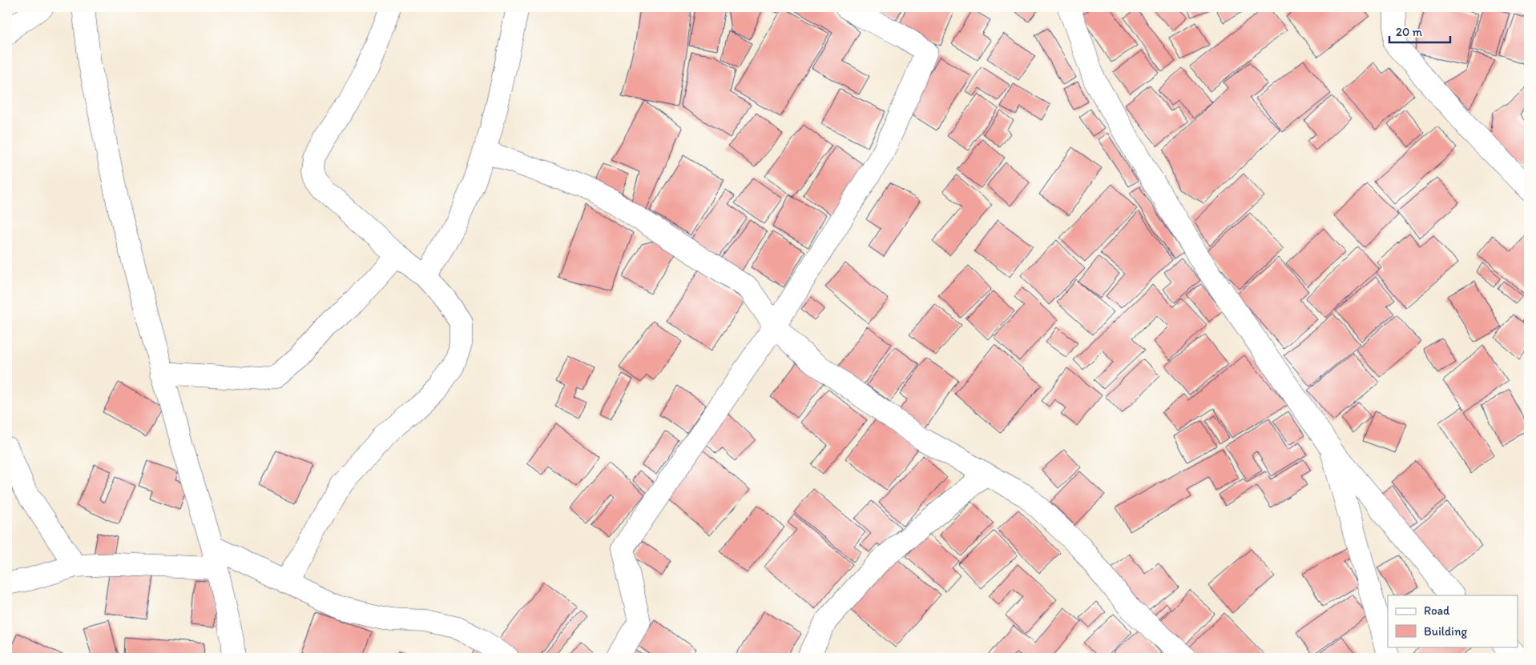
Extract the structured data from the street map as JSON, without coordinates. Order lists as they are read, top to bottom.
{
  "legend": ["Road", "Building"],
  "scale_bar": "20 m"
}
